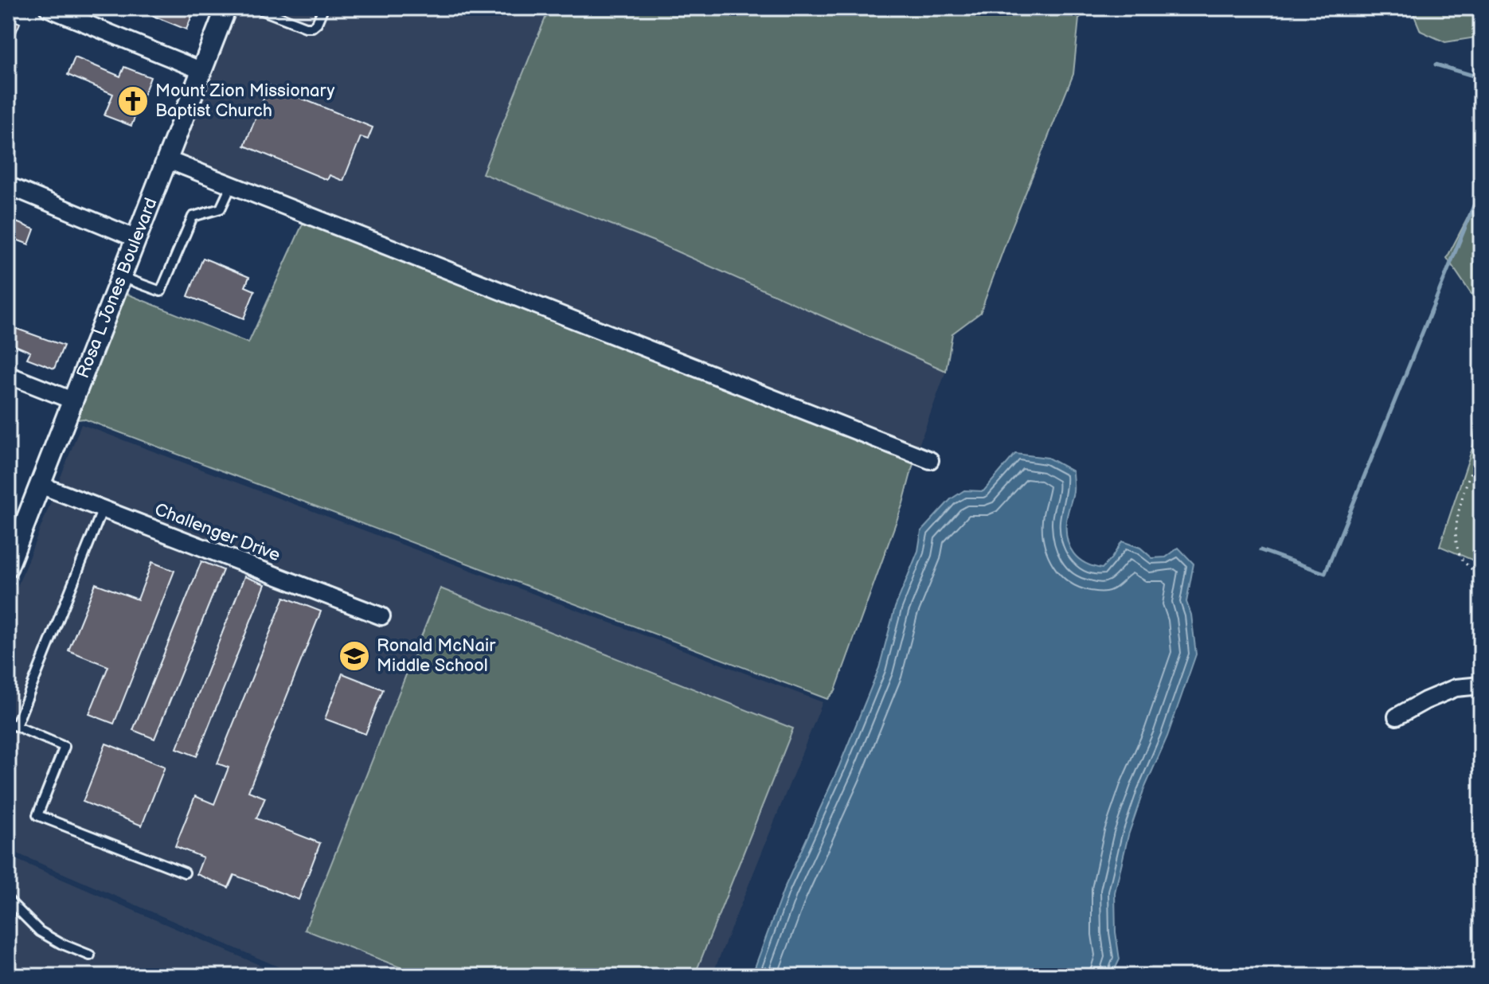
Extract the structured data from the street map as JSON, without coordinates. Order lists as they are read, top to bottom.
{
  "streets": {
    "street": ["Rosa L Jones Boulevard", "Challenger Drive"]
  },
  "crossings": [
    ["Rosa L Jones Boulevard", "Challenger Drive"]
  ],
  "places": {
    "church": ["Mount Zion Missionary Baptist Church"],
    "school or university": ["Ronald McNair Middle School"]
  }
}
